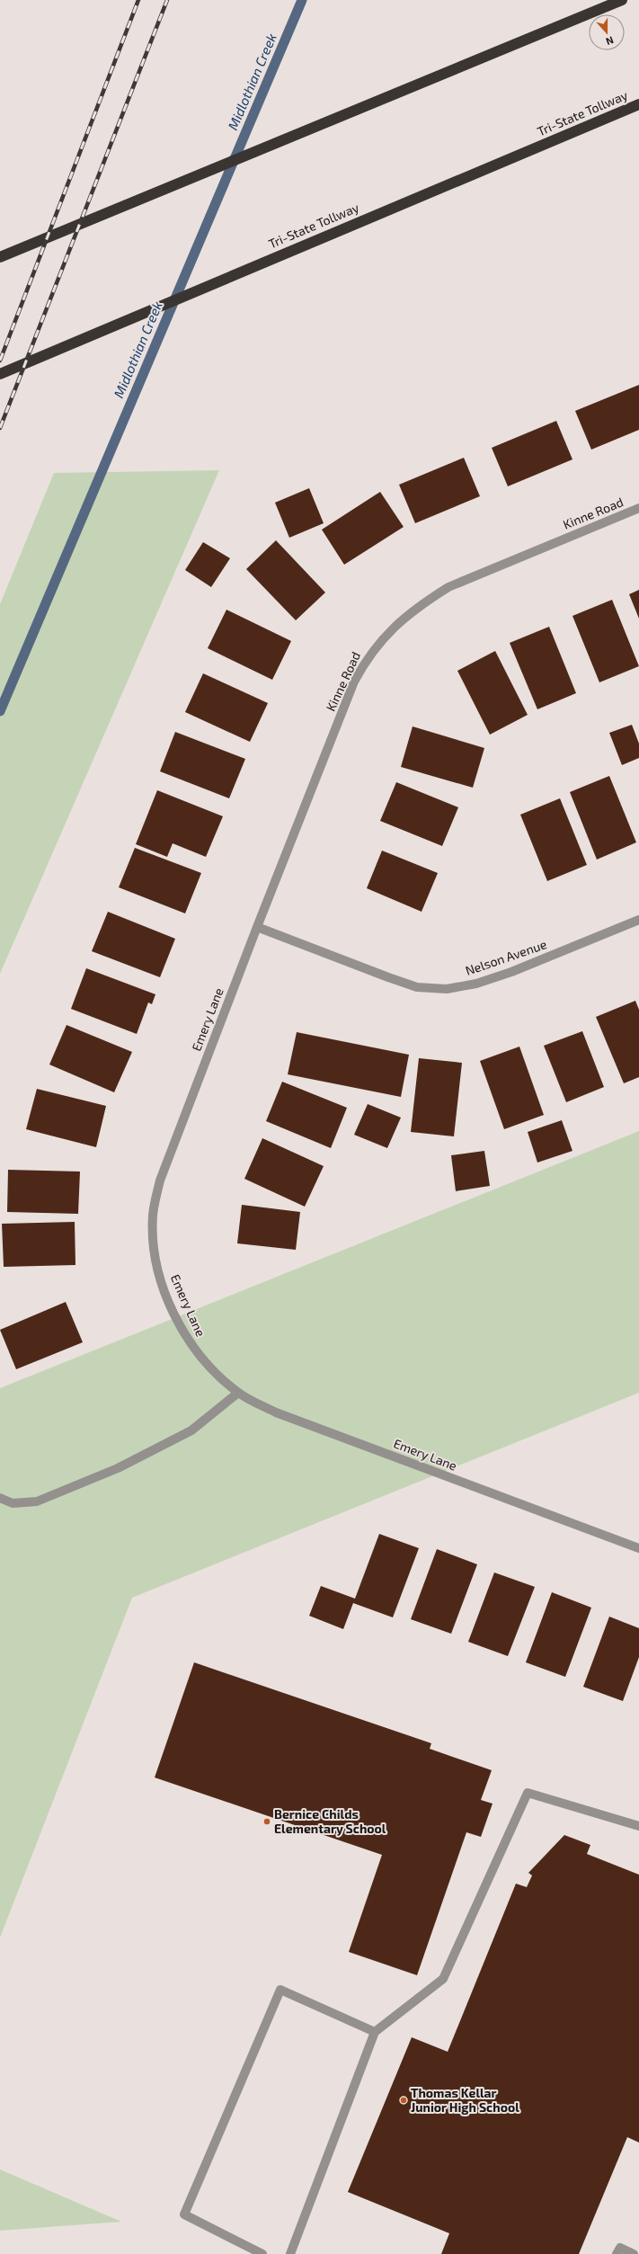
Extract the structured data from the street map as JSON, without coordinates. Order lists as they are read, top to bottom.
{
  "streets": {
    "highway": ["Tri-State Tollway"],
    "street": ["Kinne Road", "Nelson Avenue", "Emery Lane"]
  },
  "crossings": [
    ["Kinne Road", "Nelson Avenue"],
    ["Kinne Road", "Emery Lane"],
    ["Nelson Avenue", "Emery Lane"]
  ],
  "water": ["Midlothian Creek"],
  "places": ["Bernice Childs Elementary School", "Thomas Kellar Junior High School"],
  "north": "bottom"
}
